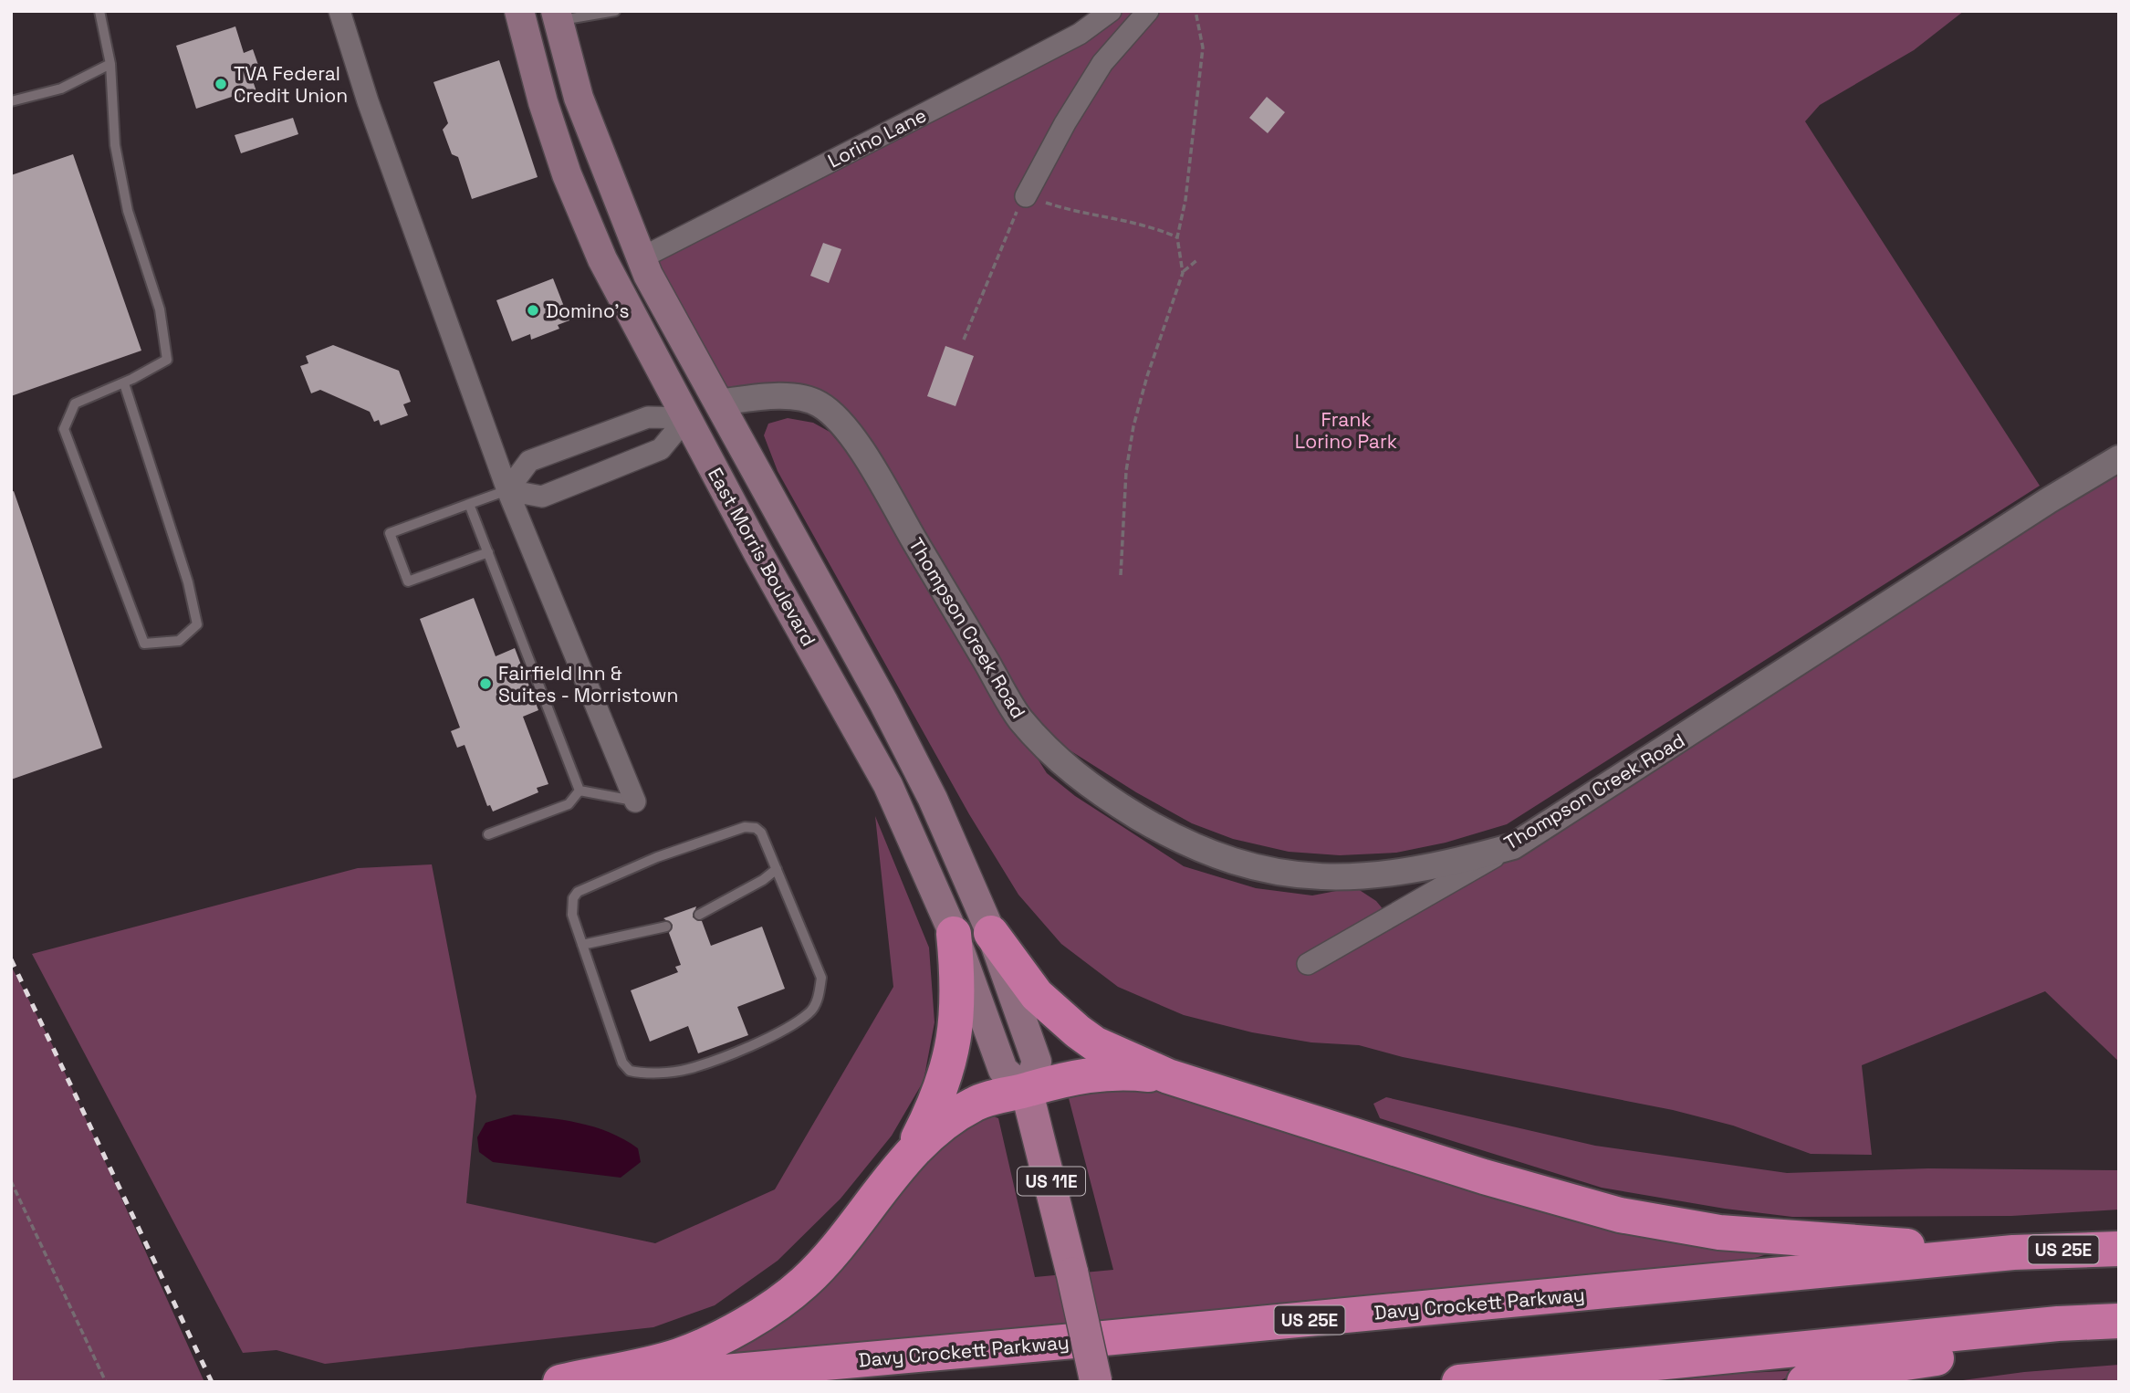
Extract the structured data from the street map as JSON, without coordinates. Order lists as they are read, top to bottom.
{
  "streets": {
    "highway": ["US 25E", "Davy Crockett Parkway"],
    "main road": ["East Morris Boulevard", "US 11E"],
    "street": ["Lorino Lane", "Thompson Creek Road"]
  },
  "crossings": [
    ["Lorino Lane", "East Morris Boulevard"],
    ["East Morris Boulevard", "Thompson Creek Road"],
    ["East Morris Boulevard", "US 11E"]
  ],
  "parks": ["Frank Lorino Park"],
  "places": ["TVA Federal Credit Union", "Domino's", "Fairfield Inn & Suites - Morristown"]
}
